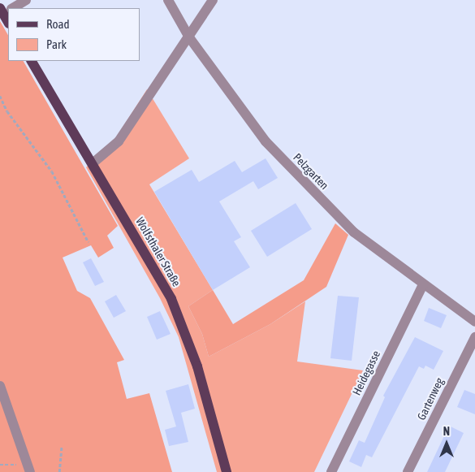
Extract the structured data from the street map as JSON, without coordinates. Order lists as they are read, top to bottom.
{
  "streets": {
    "main road": ["Wolfsthaler Straße"],
    "street": ["Pelzgarten", "Heidegasse", "Gartenweg"]
  },
  "crossings": [
    ["Pelzgarten", "Heidegasse"]
  ],
  "legend": ["Road", "Park"],
  "north": "top"
}
